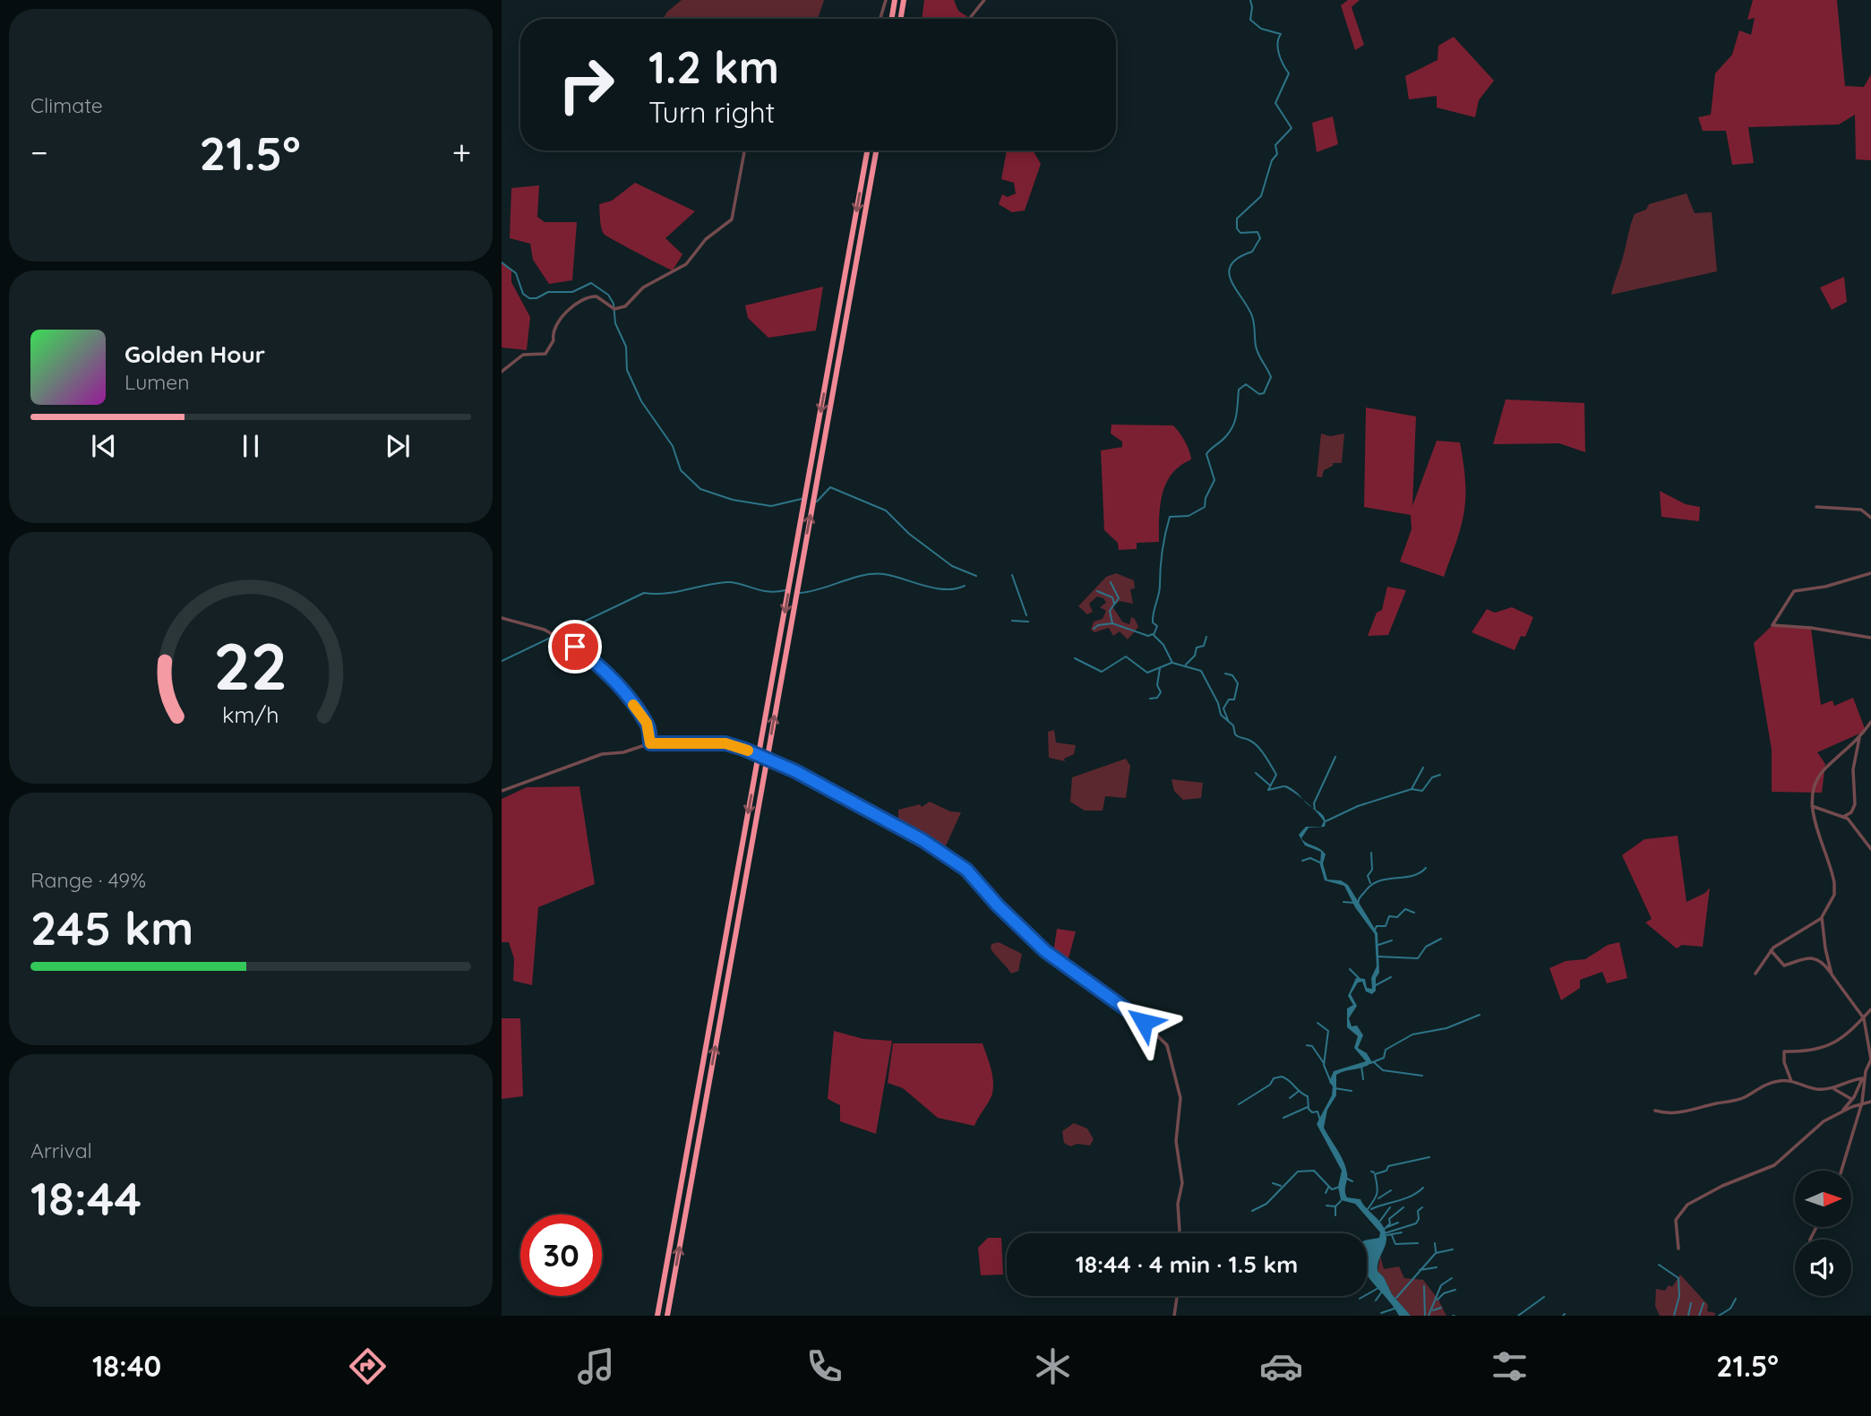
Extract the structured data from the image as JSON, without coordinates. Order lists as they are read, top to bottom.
{
  "north": "right",
  "page": {
    "tile": [
      "Climate",
      ["Range · 49%", "245 km"],
      ["Arrival", "18:44"]
    ],
    "turn": ["1.2 km", "Turn right"],
    "heat": ["−", "21.5°", "+"],
    "song": ["Golden Hour", "Lumen"],
    "limit": "30",
    "trip": "18:44 · 4 min · 1.5 km",
    "tabs": ["18:40", "21.5°"],
    "gauge": ["22", "km/h"]
  }
}
